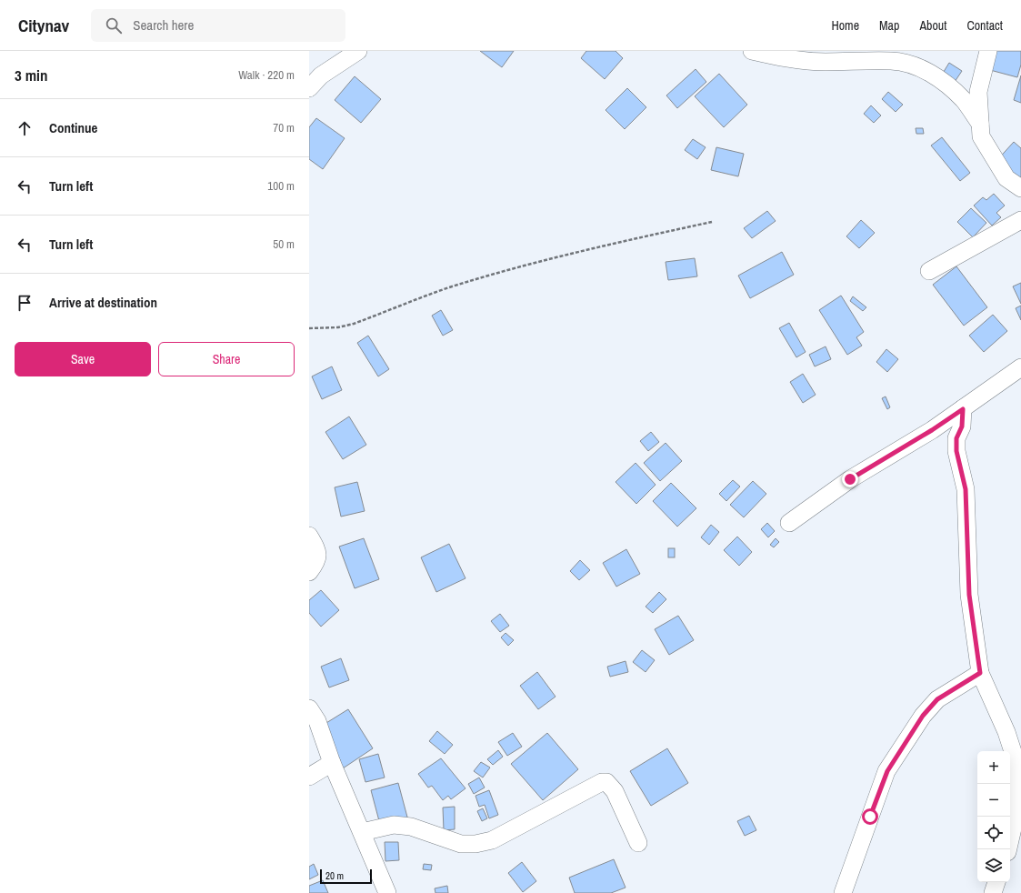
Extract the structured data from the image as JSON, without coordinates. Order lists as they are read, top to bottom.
{
  "scale_bar": "20 m",
  "page": {
    "header": "Citynav",
    "search": "Search here",
    "nav": [
      "Home",
      "Map",
      "About",
      "Contact"
    ],
    "heading": ["3 min", "Walk · 220 m"],
    "list": [
      ["Continue", "70 m"],
      ["Turn left", "100 m"],
      ["Turn left", "50 m"],
      "Arrive at destination"
    ],
    "buttons": ["Save", "Share"],
    "map_buttons": ["+", "−"],
    "scale": "20 m"
  }
}
